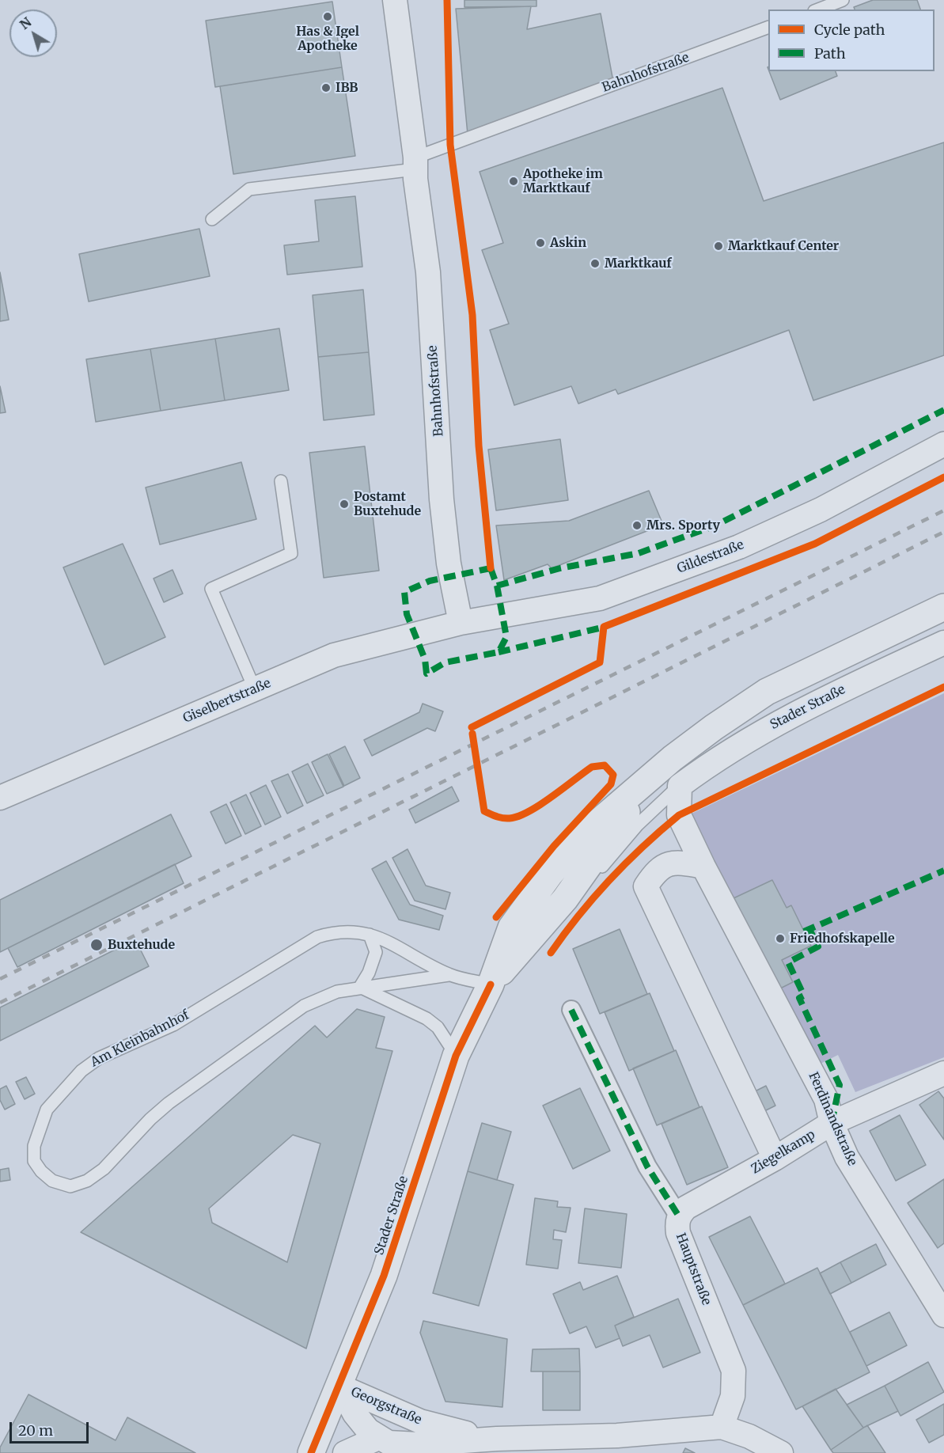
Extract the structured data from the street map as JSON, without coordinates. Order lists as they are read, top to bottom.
{
  "streets": {
    "street": [
      "Bahnhofstraße",
      "Gildestraße",
      "Giselbertstraße",
      "Stader Straße",
      "Ferdinandstraße",
      "Ziegelkamp",
      "Hauptstraße",
      "Georgstraße"
    ],
    "lane": ["Am Kleinbahnhof"]
  },
  "crossings": [
    ["Bahnhofstraße", "Gildestraße"],
    ["Bahnhofstraße", "Giselbertstraße"],
    ["Gildestraße", "Giselbertstraße"],
    ["Stader Straße", "Am Kleinbahnhof"],
    ["Stader Straße", "Ferdinandstraße"],
    ["Stader Straße", "Georgstraße"],
    ["Ferdinandstraße", "Ziegelkamp"],
    ["Ziegelkamp", "Hauptstraße"],
    ["Hauptstraße", "Georgstraße"]
  ],
  "places": [
    "Has & Igel Apotheke",
    "IBB",
    "Apotheke im Marktkauf",
    "Askin",
    "Marktkauf Center",
    "Marktkauf",
    "Postamt Buxtehude",
    "Mrs. Sporty",
    "Friedhofskapelle",
    "Buxtehude"
  ],
  "legend": ["Cycle path", "Path"],
  "scale_bar": "20 m",
  "north": "top left"
}
